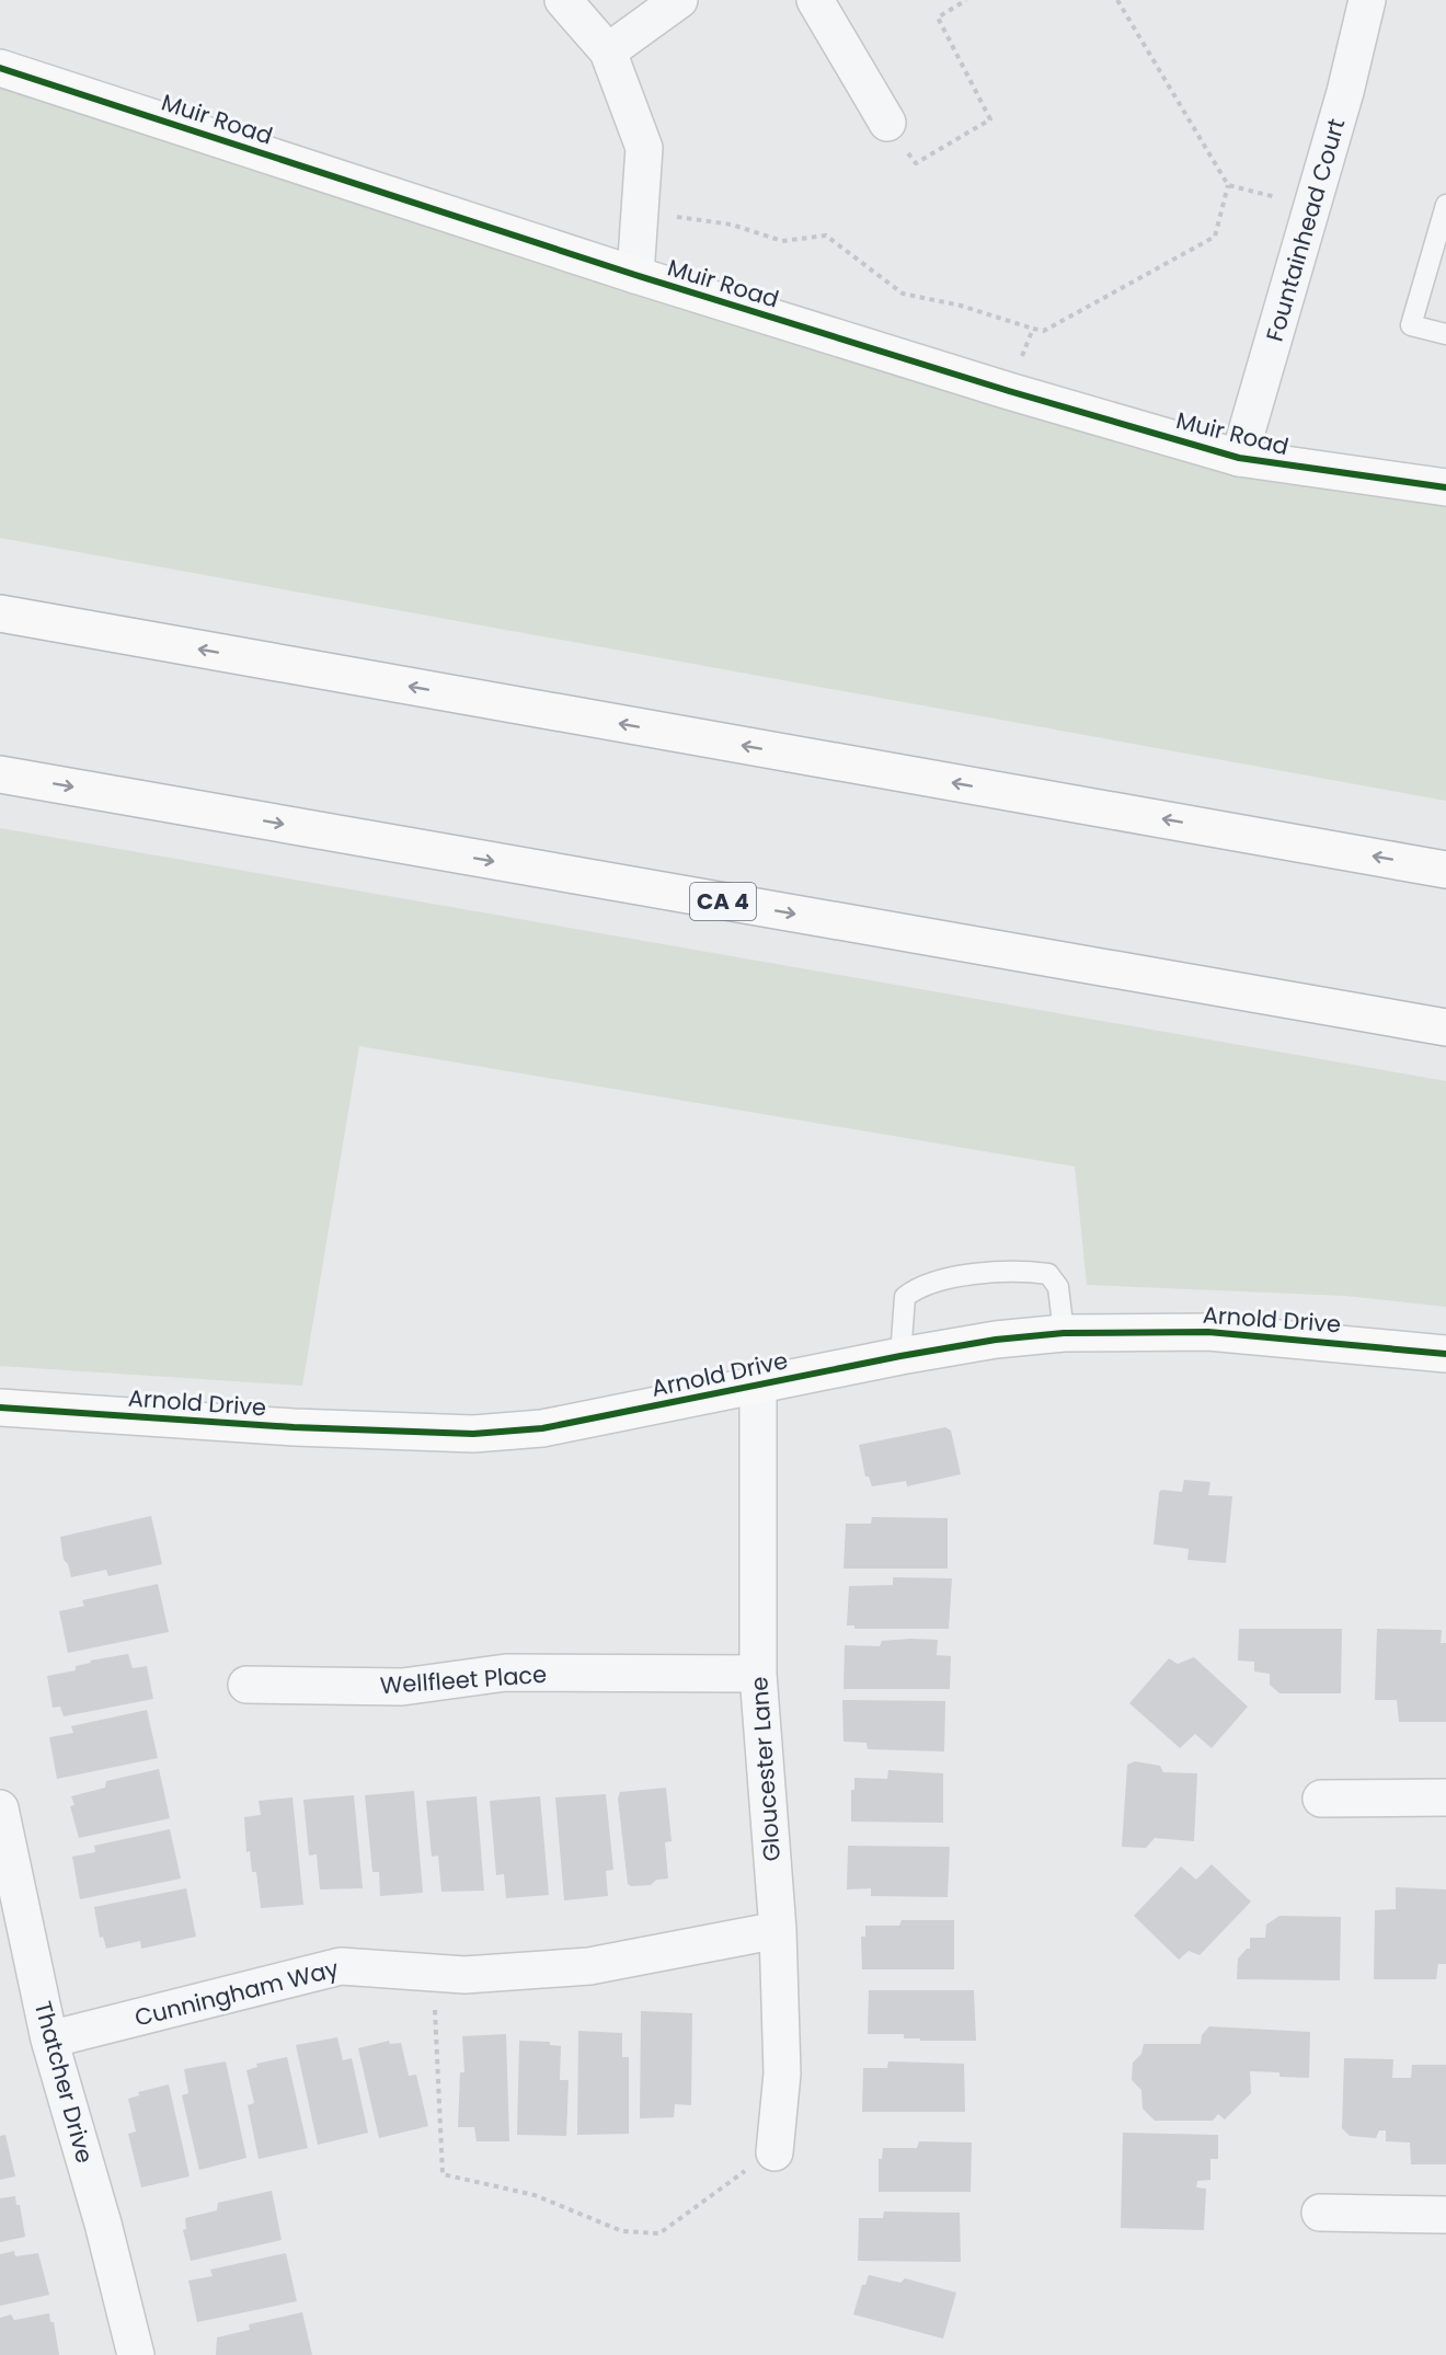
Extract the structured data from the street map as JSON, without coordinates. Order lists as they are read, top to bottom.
{
  "streets": {
    "main road": ["Muir Road", "CA 4", "Arnold Drive"],
    "street": [
      "Fountainhead Court",
      "Wellfleet Place",
      "Gloucester Lane",
      "Cunningham Way",
      "Thatcher Drive"
    ]
  },
  "crossings": [
    ["Muir Road", "Fountainhead Court"],
    ["Arnold Drive", "Gloucester Lane"],
    ["Wellfleet Place", "Gloucester Lane"],
    ["Gloucester Lane", "Cunningham Way"],
    ["Cunningham Way", "Thatcher Drive"]
  ]
}
